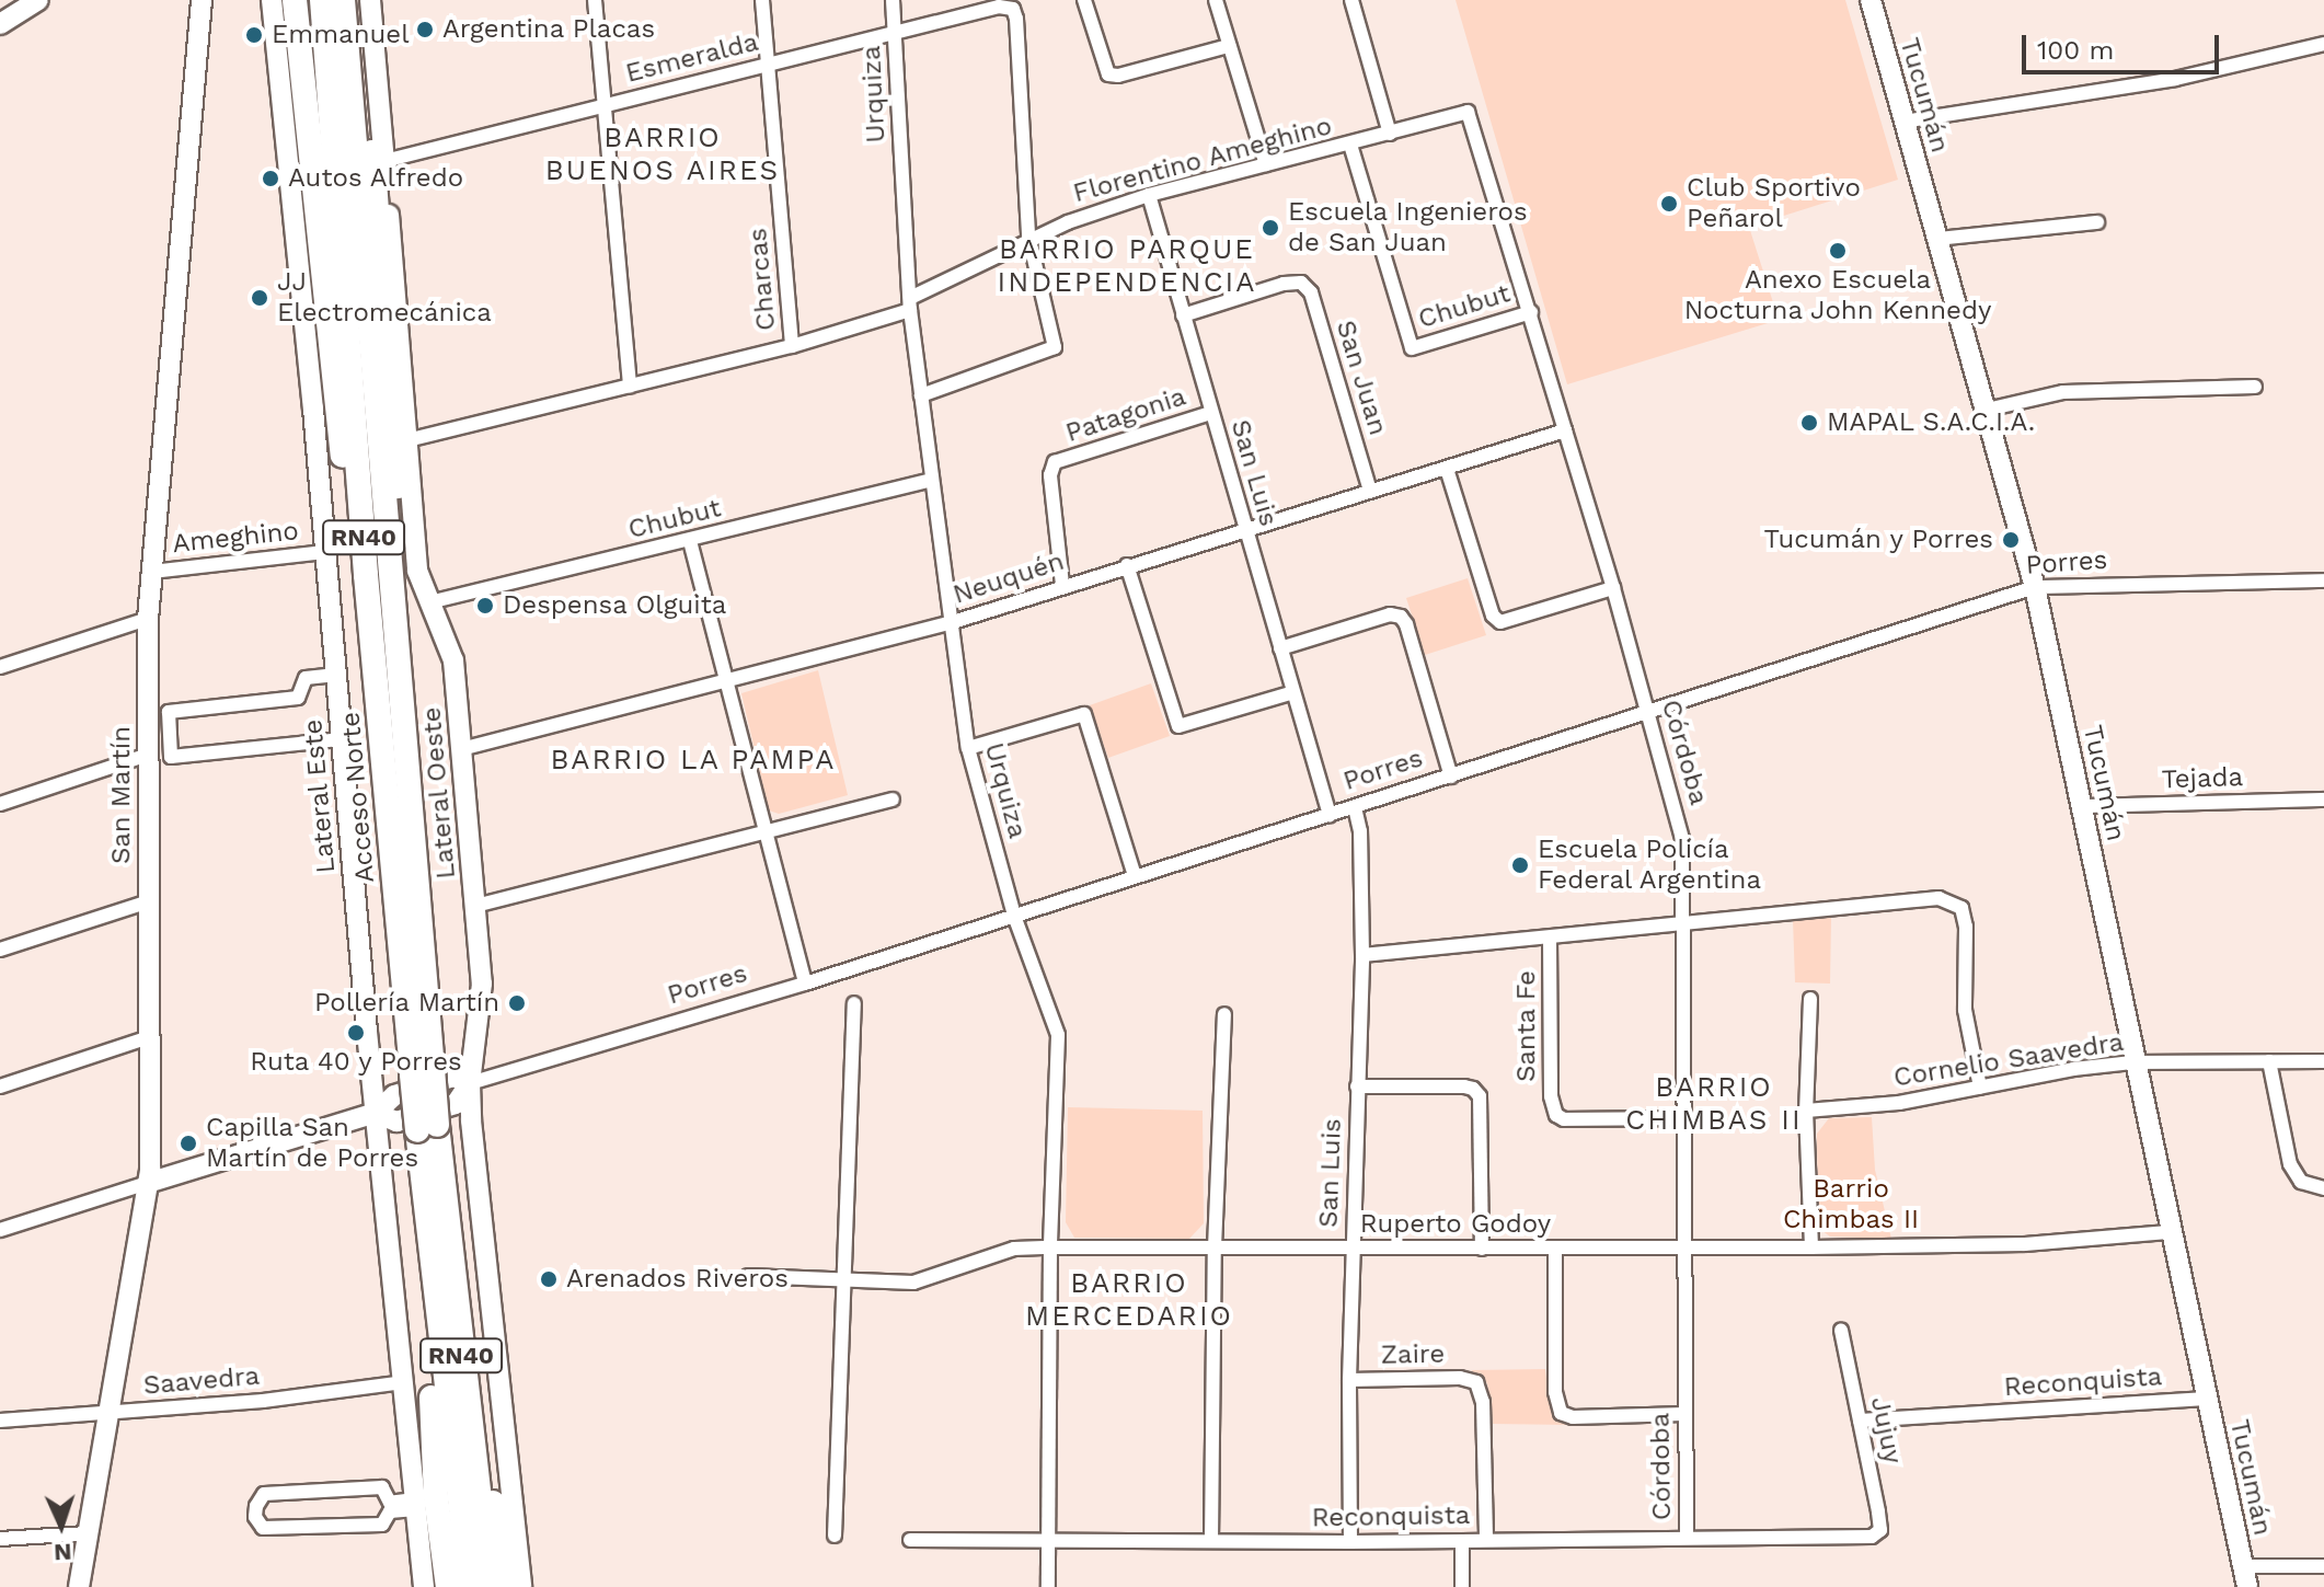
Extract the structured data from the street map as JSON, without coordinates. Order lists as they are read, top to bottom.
{
  "streets": {
    "highway": ["RN40", "Acceso Norte"],
    "street": [
      "Esmeralda",
      "Urquiza",
      "Tucumán",
      "Florentino Ameghino",
      "Charcas",
      "Chubut",
      "San Juan",
      "Patagonia",
      "San Luis",
      "Ameghino",
      "Porres",
      "Neuquén",
      "Córdoba",
      "Tejada",
      "Lateral Oeste",
      "San Martín",
      "Lateral Este",
      "Santa Fe",
      "Cornelio Saavedra",
      "Ruperto Godoy",
      "Zaire",
      "Saavedra",
      "Reconquista",
      "Jujuy"
    ]
  },
  "crossings": [
    ["Esmeralda", "Urquiza"],
    ["Esmeralda", "Florentino Ameghino"],
    ["Esmeralda", "Charcas"],
    ["Esmeralda", "Lateral Oeste"],
    ["Urquiza", "Florentino Ameghino"],
    ["Urquiza", "Chubut"],
    ["Urquiza", "Porres"],
    ["Urquiza", "Neuquén"],
    ["Urquiza", "Ruperto Godoy"],
    ["Urquiza", "Reconquista"],
    ["Tucumán", "Porres"],
    ["Tucumán", "Tejada"],
    ["Tucumán", "Cornelio Saavedra"],
    ["Tucumán", "Ruperto Godoy"],
    ["Tucumán", "Reconquista"],
    ["Florentino Ameghino", "Charcas"],
    ["Florentino Ameghino", "Chubut"],
    ["Florentino Ameghino", "San Luis"],
    ["Florentino Ameghino", "Córdoba"],
    ["Florentino Ameghino", "Lateral Oeste"],
    ["Chubut", "Córdoba"],
    ["Chubut", "Lateral Oeste"],
    ["San Juan", "San Luis"],
    ["San Juan", "Neuquén"],
    ["Patagonia", "San Luis"],
    ["Patagonia", "Neuquén"],
    ["San Luis", "Porres"],
    ["San Luis", "Neuquén"],
    ["San Luis", "Ruperto Godoy"],
    ["San Luis", "Zaire"],
    ["San Luis", "Reconquista"],
    ["Ameghino", "San Martín"],
    ["Ameghino", "Lateral Este"],
    ["Porres", "Córdoba"],
    ["Porres", "Lateral Oeste"],
    ["Porres", "San Martín"],
    ["Porres", "Lateral Este"],
    ["Neuquén", "Córdoba"],
    ["Neuquén", "Lateral Oeste"],
    ["Córdoba", "Santa Fe"],
    ["Córdoba", "Ruperto Godoy"],
    ["Córdoba", "Reconquista"],
    ["San Martín", "Saavedra"],
    ["Lateral Este", "Saavedra"],
    ["Zaire", "Reconquista"],
    ["Reconquista", "Jujuy"]
  ],
  "districts": [
    "BARRIO BUENOS AIRES",
    "BARRIO PARQUE INDEPENDENCIA",
    "BARRIO LA PAMPA",
    "BARRIO CHIMBAS II",
    "BARRIO MERCEDARIO"
  ],
  "parks": ["Barrio Chimbas II"],
  "places": [
    "Argentina Placas",
    "Emmanuel",
    "Autos Alfredo",
    "Club Sportivo Peñarol",
    "Escuela Ingenieros de San Juan",
    "Anexo Escuela Nocturna John Kennedy",
    "JJ Electromecánica",
    "MAPAL S.A.C.I.A.",
    "Tucumán y Porres",
    "Despensa Olguita",
    "Escuela Policía Federal Argentina",
    "Pollería Martín",
    "Ruta 40 y Porres",
    "Capilla San Martín de Porres",
    "Arenados Riveros"
  ],
  "scale_bar": "100 m",
  "north": "bottom"
}
